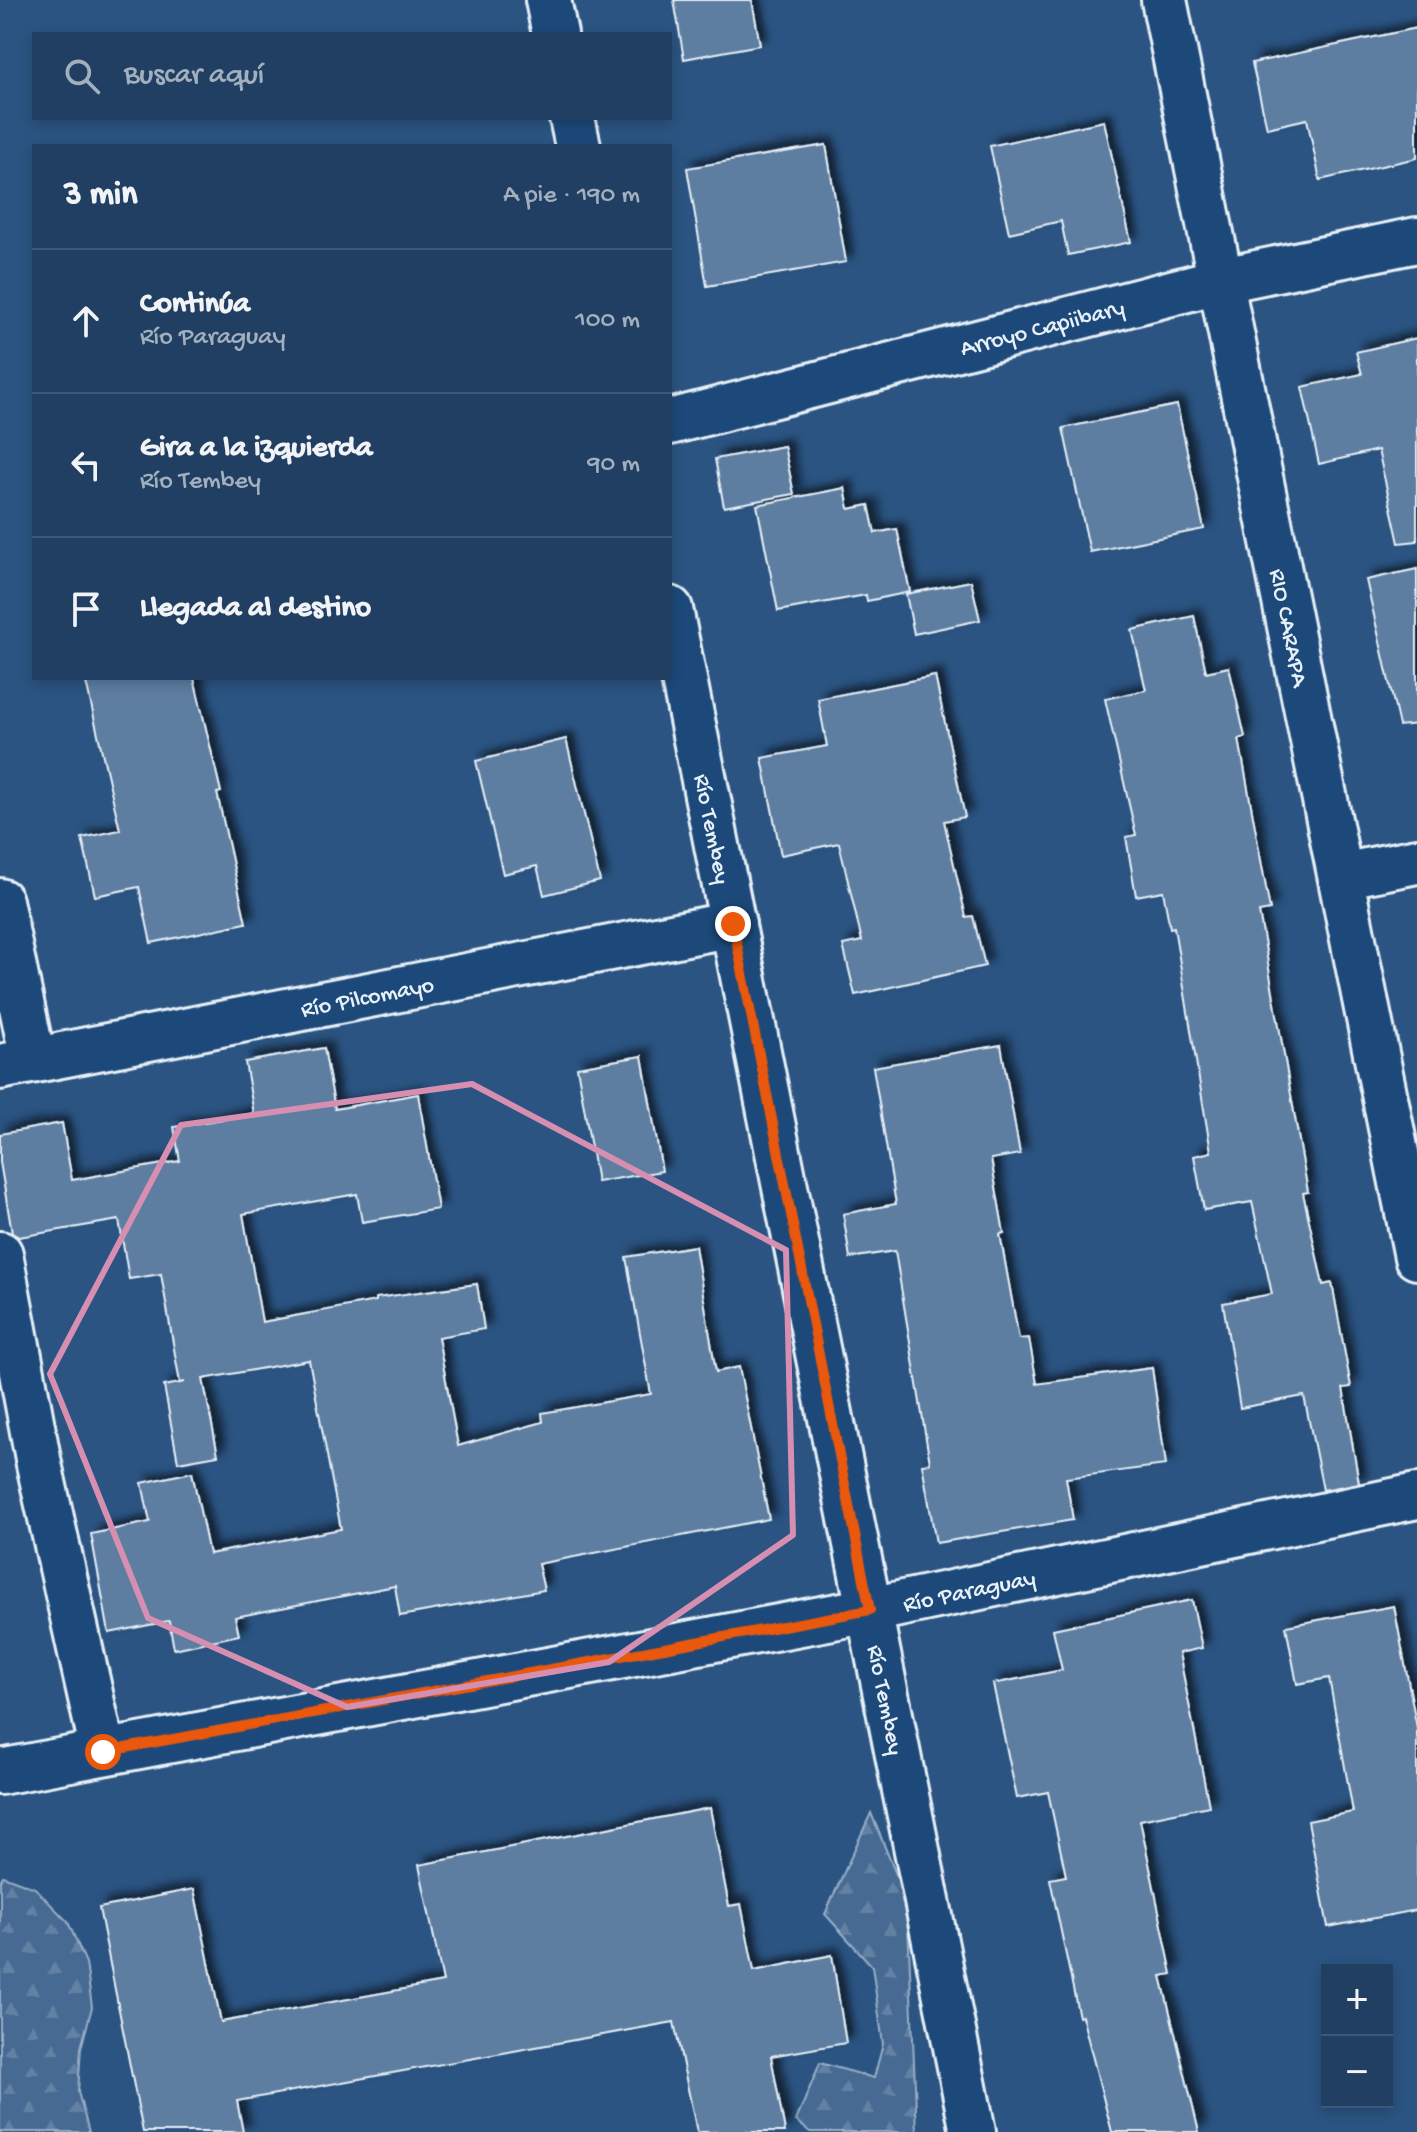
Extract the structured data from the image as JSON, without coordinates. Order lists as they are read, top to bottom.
{
  "streets": {
    "street": [
      "Arroyo Capiibary",
      "RIO CARAPA",
      "Río Tembey",
      "Río Pilcomayo",
      "Río Paraguay"
    ]
  },
  "crossings": [
    ["Arroyo Capiibary", "RIO CARAPA"],
    ["Río Tembey", "Río Pilcomayo"],
    ["Río Tembey", "Río Paraguay"]
  ],
  "page": {
    "search": "Buscar aquí",
    "heading": ["3 min", "A pie · 190 m"],
    "list": [
      ["Continúa", "Río Paraguay", "100 m"],
      ["Gira a la izquierda", "Río Tembey", "90 m"],
      "Llegada al destino"
    ],
    "map_buttons": ["+", "−"]
  }
}
